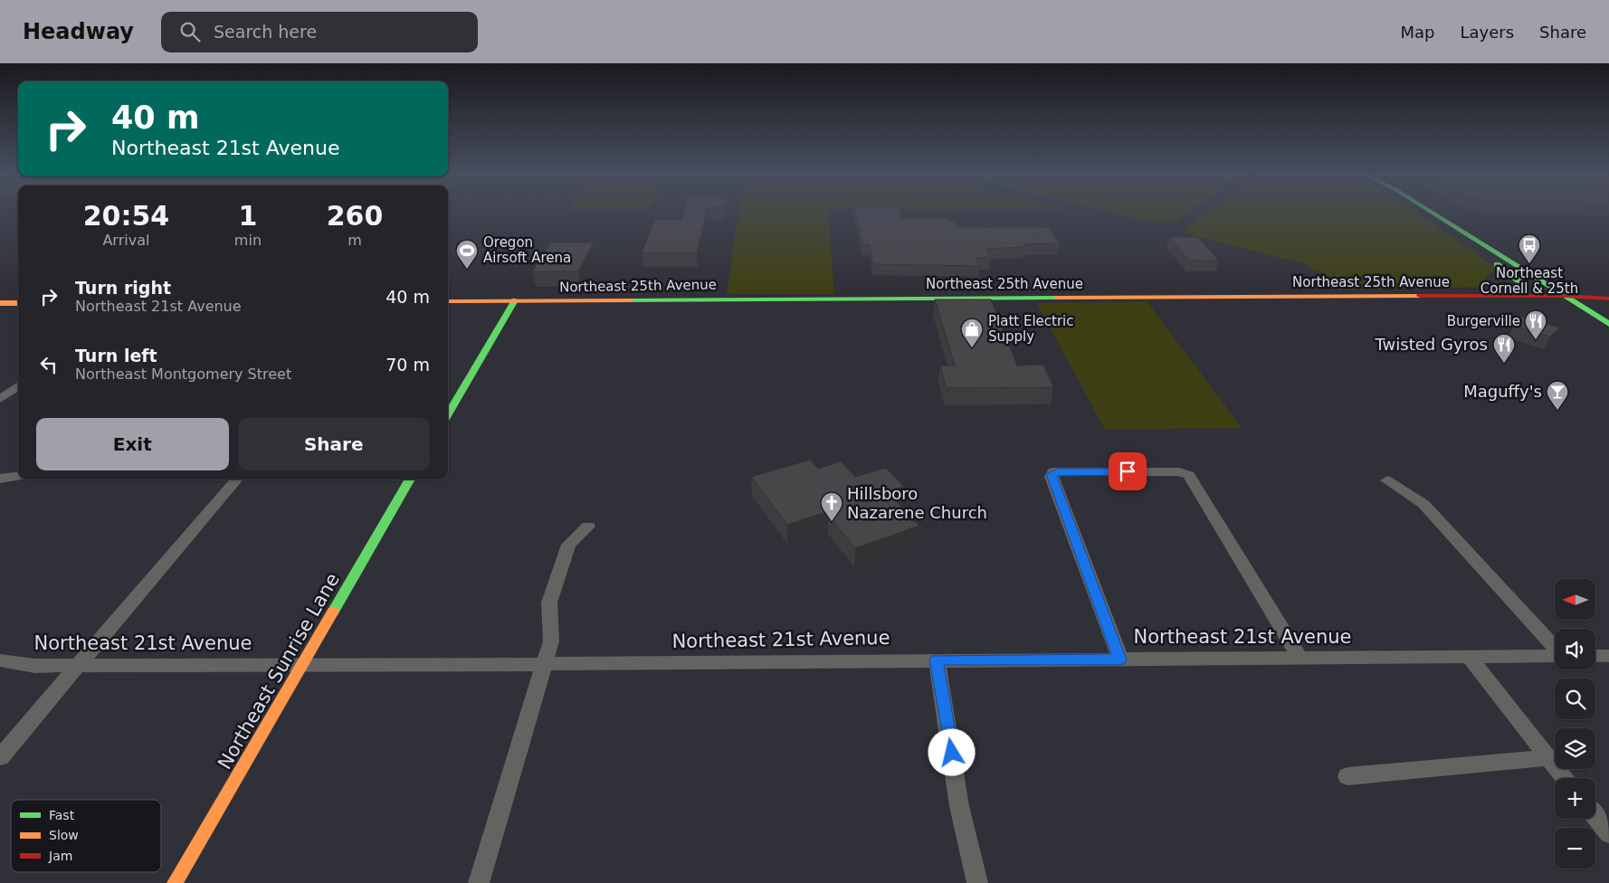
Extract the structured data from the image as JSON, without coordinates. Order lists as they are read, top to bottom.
{
  "streets": {
    "main road": ["Northeast 25th Avenue", "Northeast Sunrise Lane"],
    "street": ["Northeast 21st Avenue"]
  },
  "crossings": [
    ["Northeast 21st Avenue", "Northeast Sunrise Lane"]
  ],
  "places": {
    "bus stop": ["Northeast Cornell & 25th"],
    "sports": ["Oregon Airsoft Arena"],
    "restaurant": ["Burgerville", "Twisted Gyros"],
    "shop": ["Platt Electric Supply"],
    "bar": ["Maguffy's"],
    "church": ["Hillsboro Nazarene Church"]
  },
  "legend": ["Fast", "Slow", "Jam"],
  "north": "left",
  "page": {
    "header": "Headway",
    "search": "Search here",
    "nav": ["Map", "Layers", "Share"],
    "turn": ["40 m", "Northeast 21st Avenue"],
    "eta": [
      "20:54",
      "Arrival",
      "1",
      "min",
      "260",
      "m"
    ],
    "list": [
      {
        "name": "Turn right",
        "note": "Northeast 21st Avenue",
        "value": "40 m"
      },
      {
        "name": "Turn left",
        "note": "Northeast Montgomery Street",
        "value": "70 m"
      }
    ],
    "buttons": ["Exit", "Share"],
    "map_buttons": ["+", "−"]
  }
}
